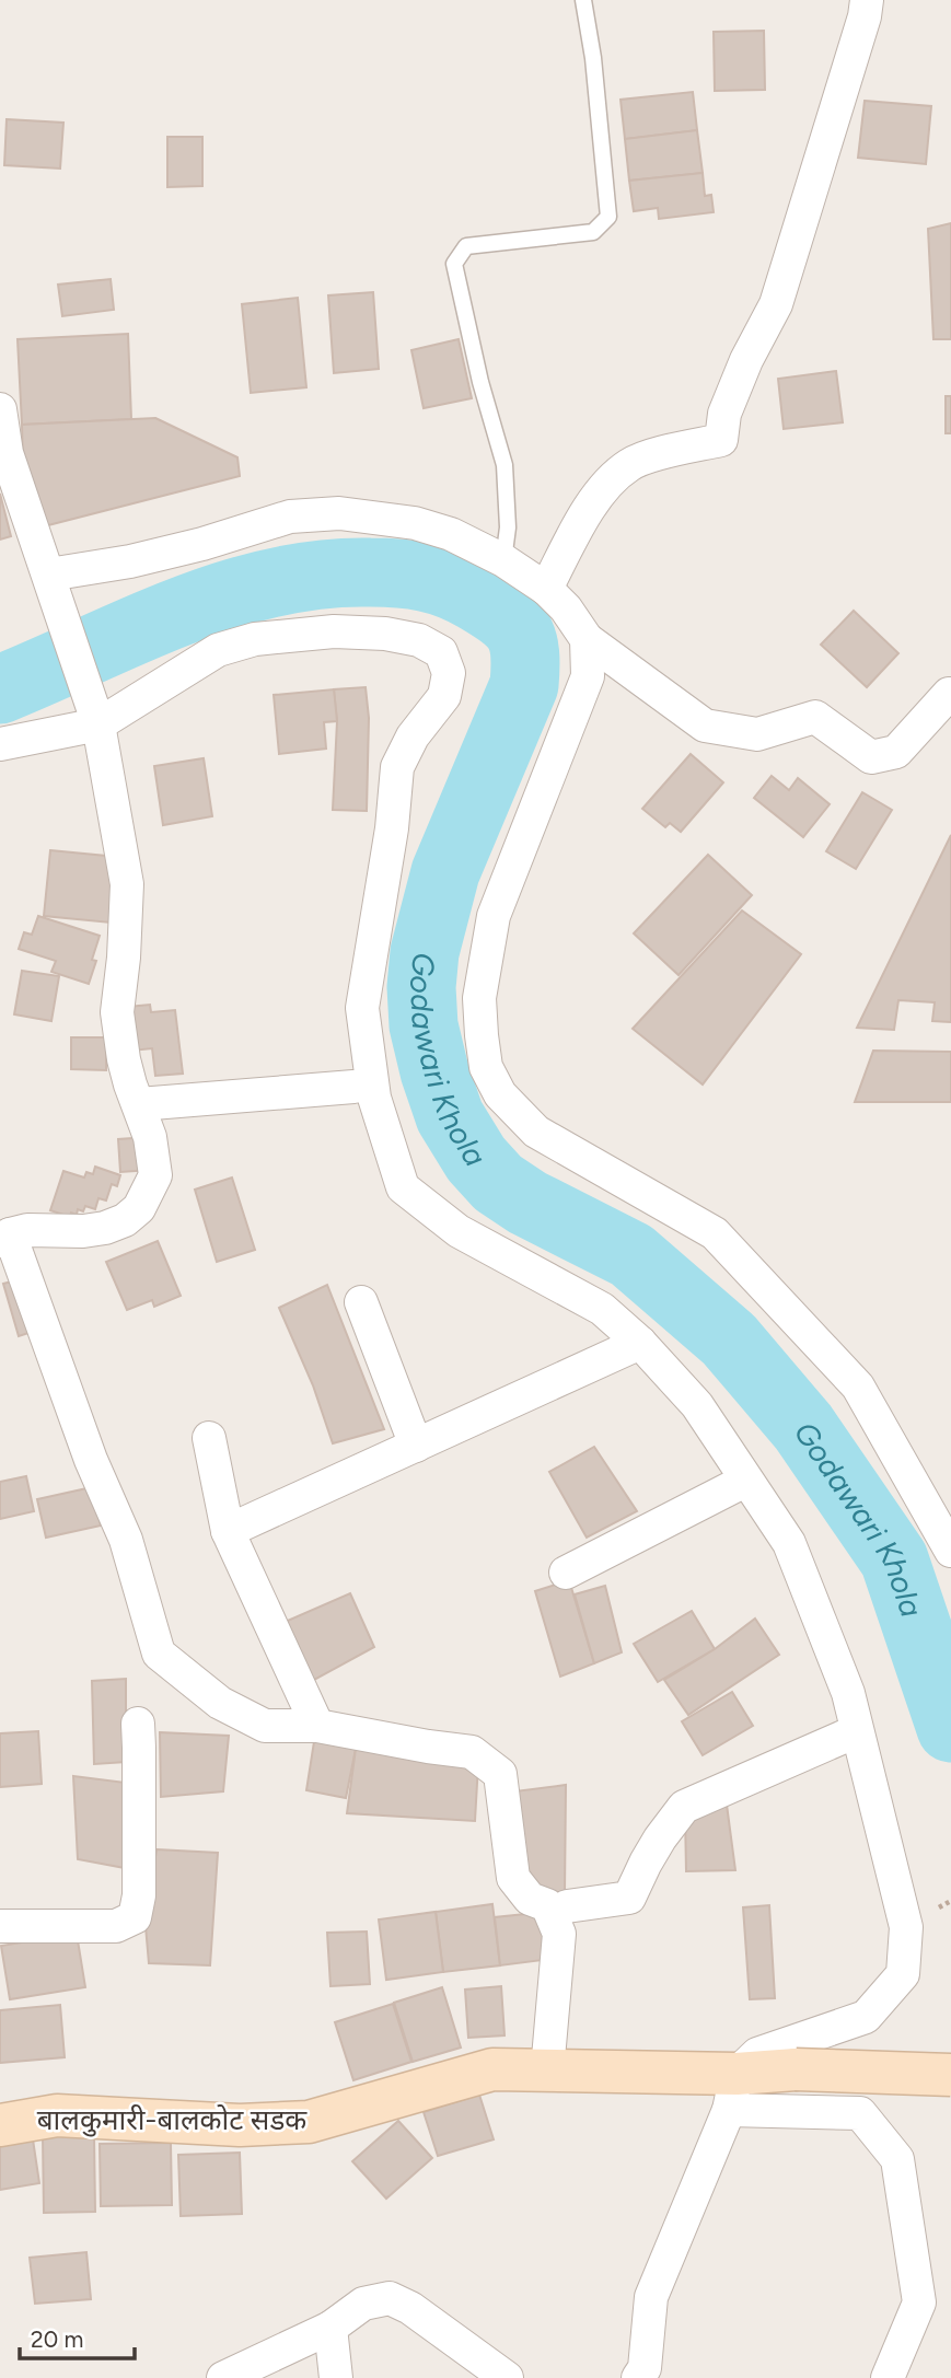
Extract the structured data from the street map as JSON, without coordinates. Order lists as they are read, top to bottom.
{
  "streets": {
    "main road": ["बालकुमारी-बालकोट सडक"]
  },
  "water": ["Godawari Khola"],
  "scale_bar": "20 m"
}
